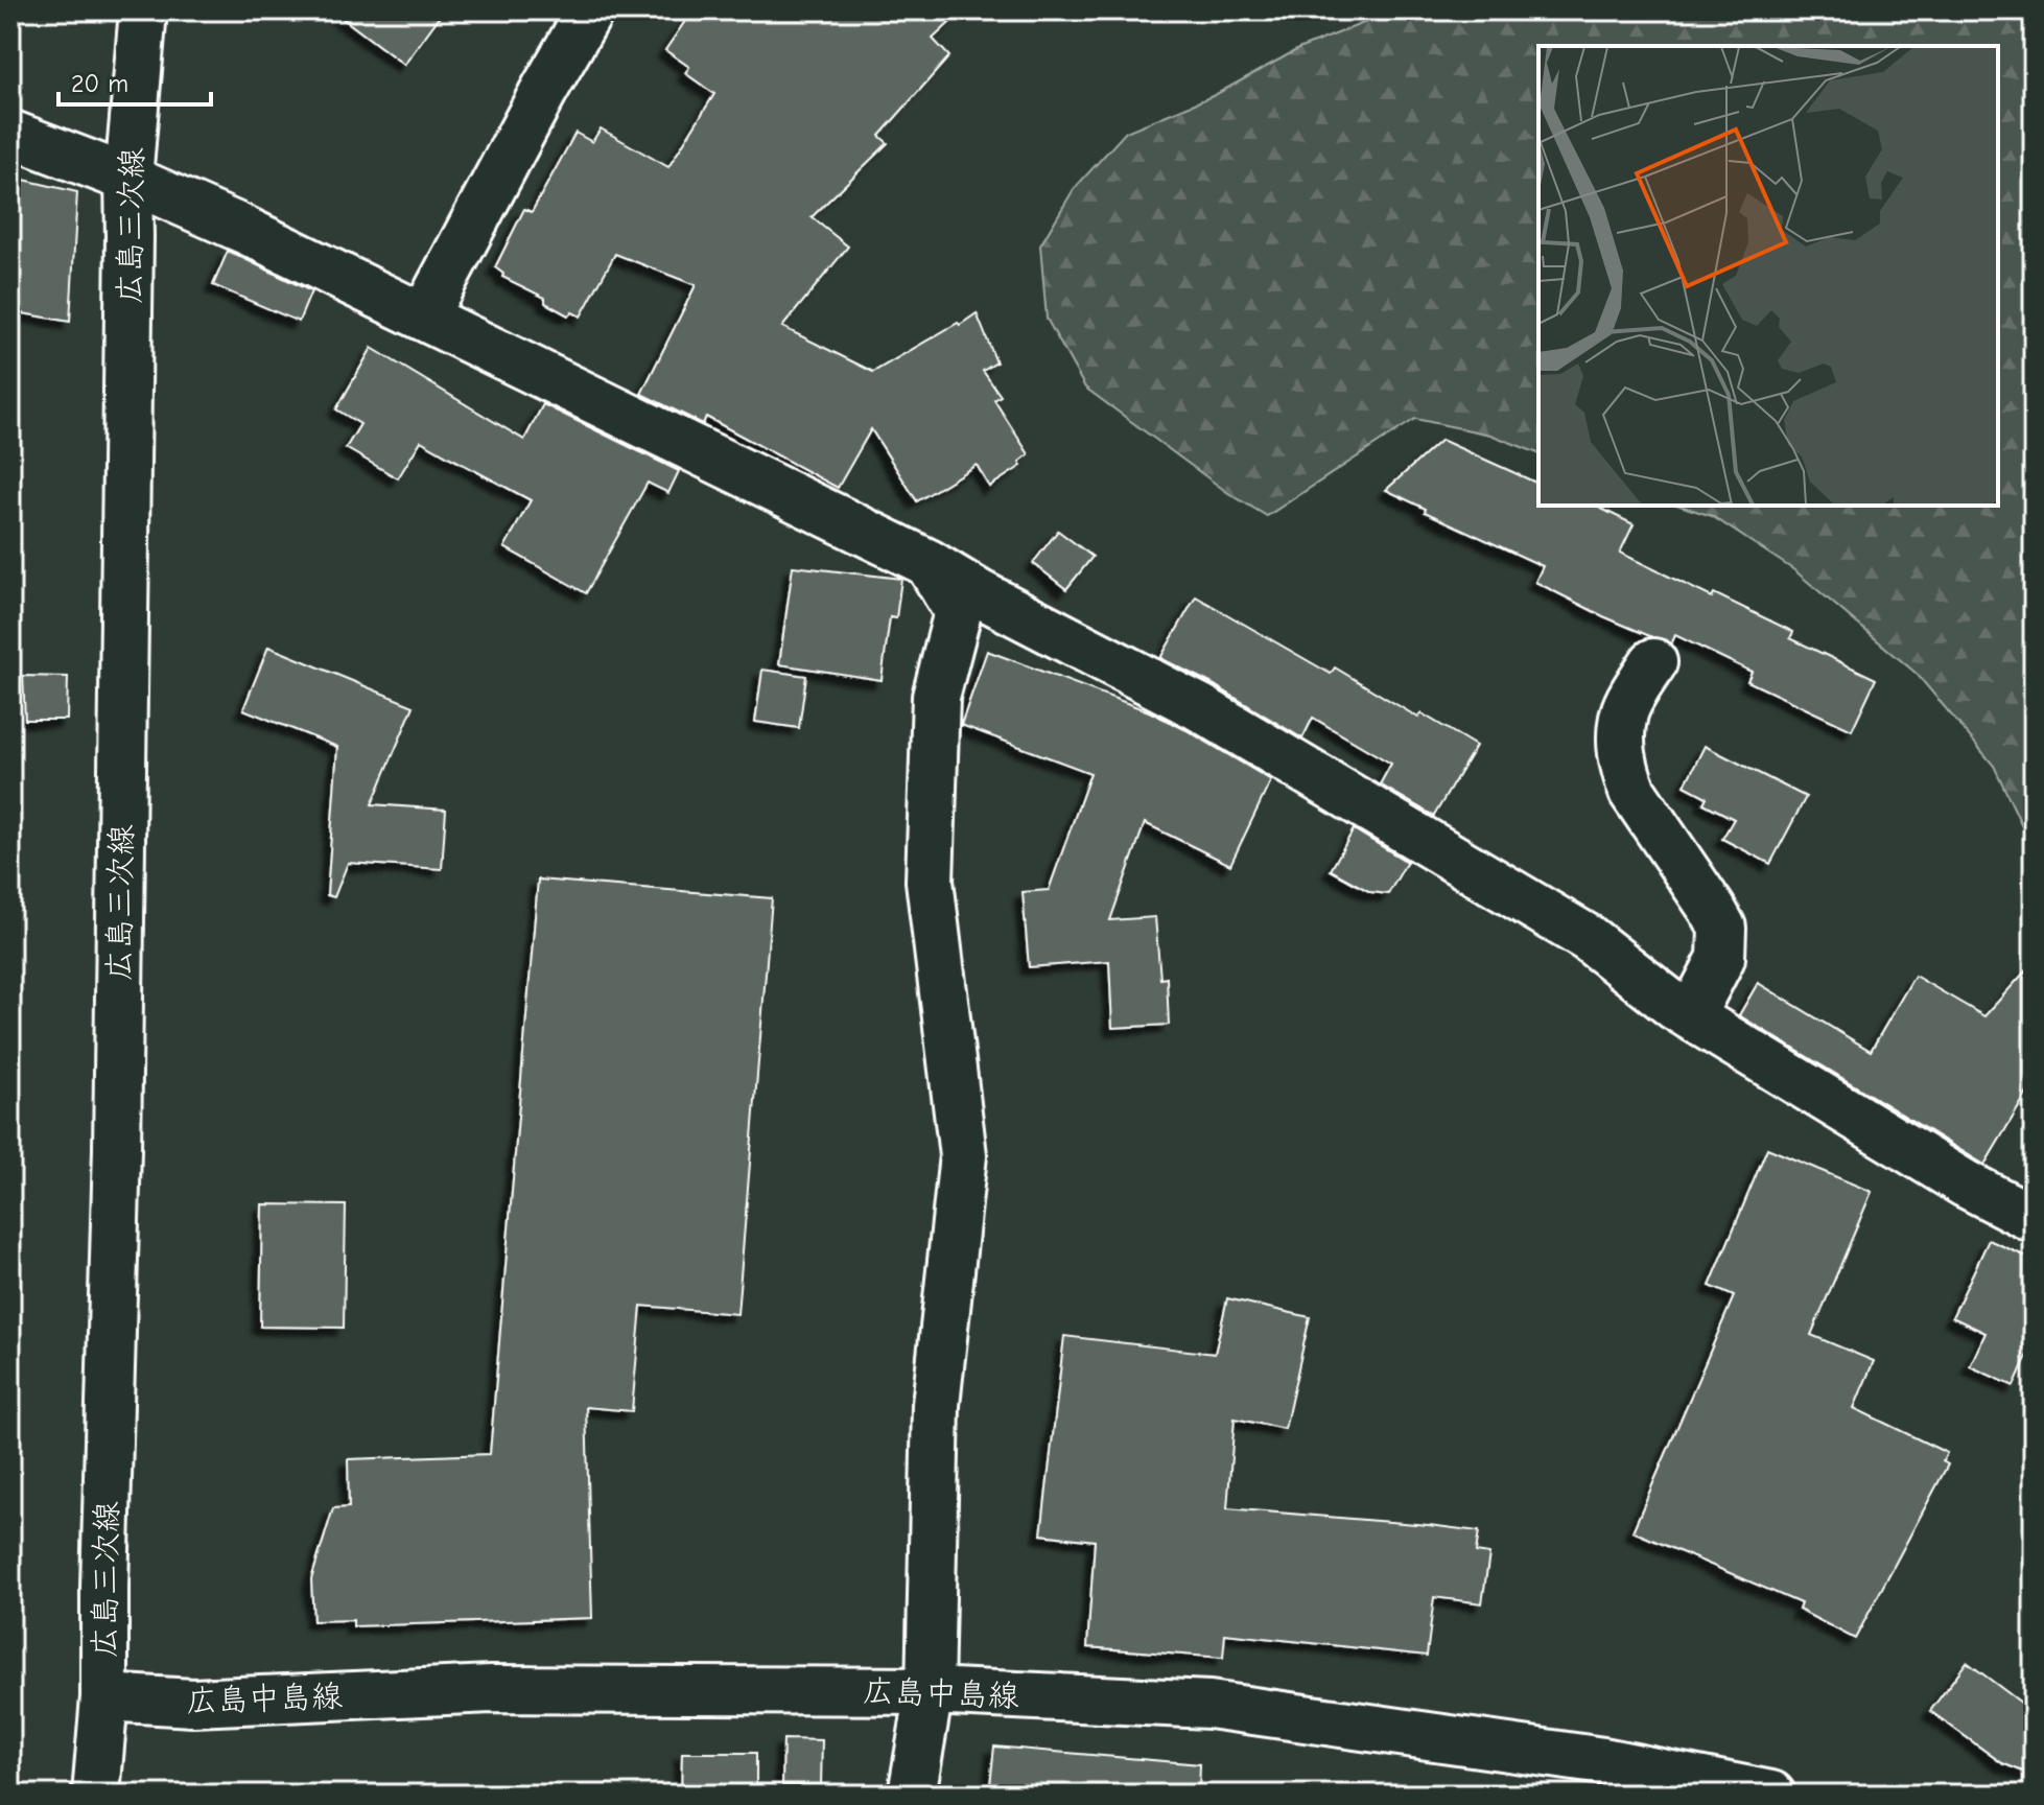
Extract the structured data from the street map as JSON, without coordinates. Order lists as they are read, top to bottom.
{
  "streets": {
    "street": ["広島三次線", "広島中島線"]
  },
  "crossings": [
    ["広島三次線", "広島中島線"]
  ],
  "scale_bar": "20 m"
}
